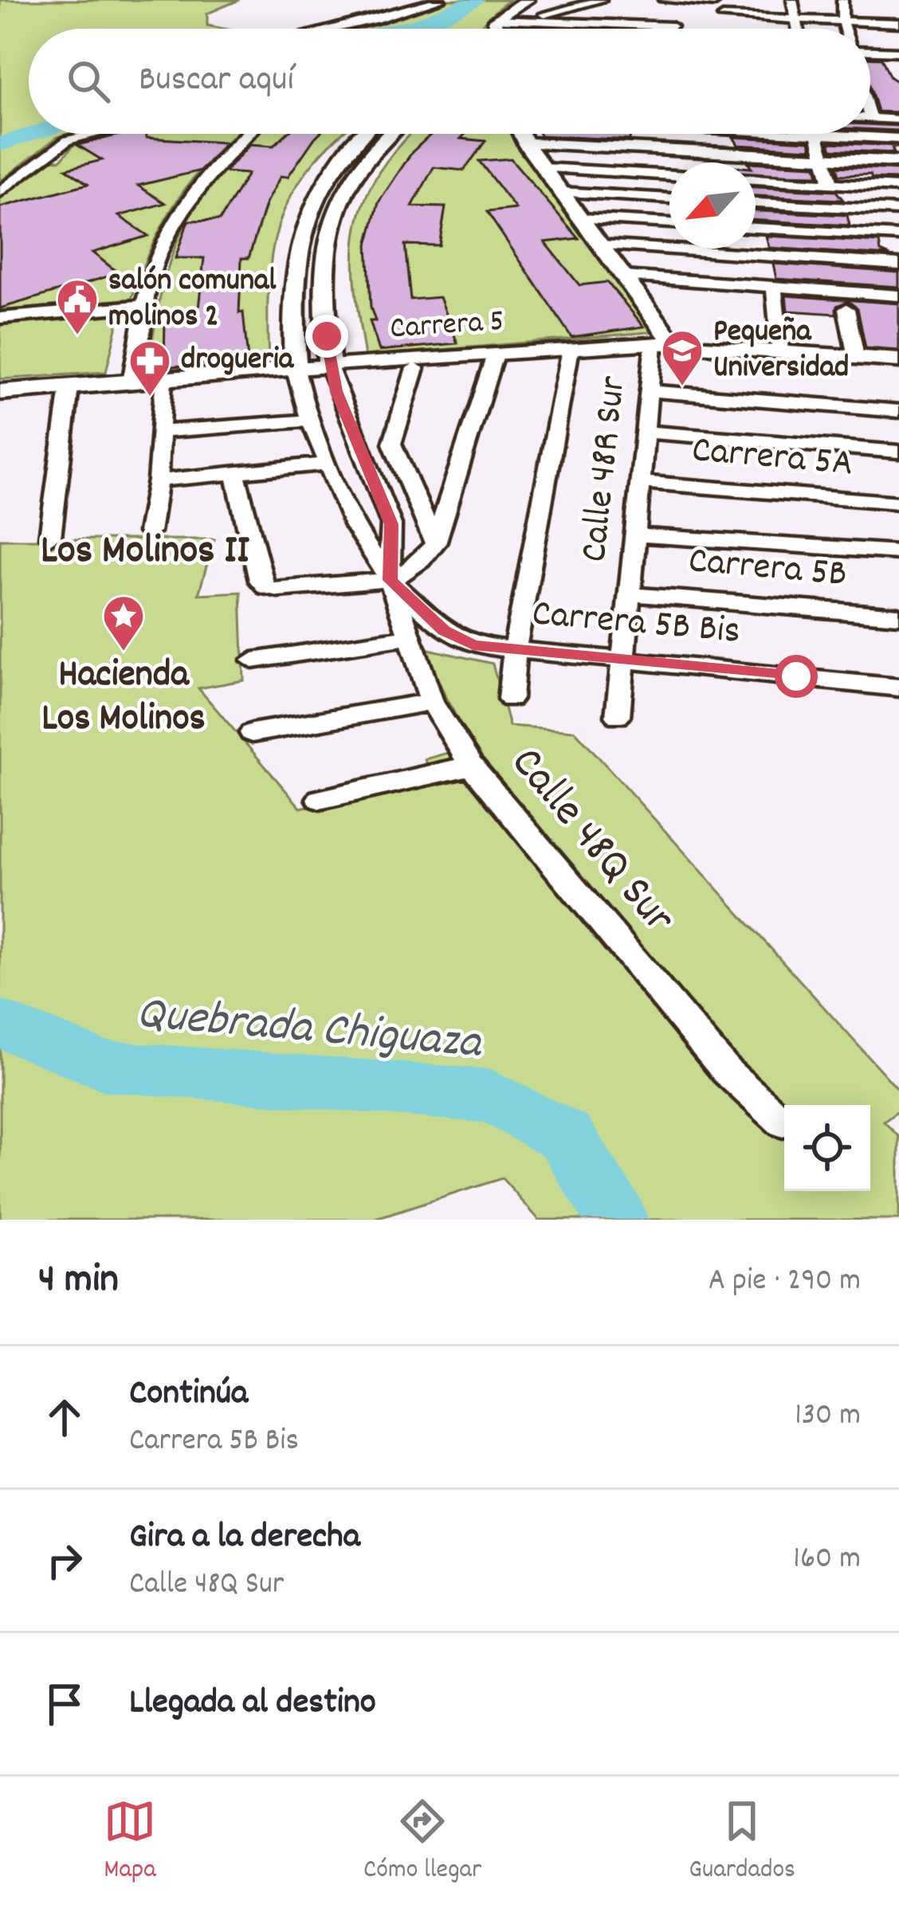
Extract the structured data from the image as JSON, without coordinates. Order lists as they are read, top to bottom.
{
  "streets": {
    "main road": ["Carrera 5", "Calle 48Q Sur"],
    "street": [
      "Carrera 5A",
      "Calle 48R Sur",
      "Carrera 5B",
      "Carrera 5B Bis"
    ]
  },
  "crossings": [
    ["Carrera 5", "Calle 48R Sur"],
    ["Carrera 5", "Calle 48Q Sur"],
    ["Carrera 5A", "Calle 48R Sur"],
    ["Calle 48R Sur", "Carrera 5B"],
    ["Calle 48R Sur", "Carrera 5B Bis"],
    ["Carrera 5B Bis", "Calle 48Q Sur"]
  ],
  "districts": ["Los Molinos II"],
  "water": ["Quebrada Chiguaza"],
  "places": {
    "public building": ["salón comunal molinos 2"],
    "school or university": ["Pequeña Universidad"],
    "pharmacy": ["drogueria"],
    "place": ["Hacienda Los Molinos"]
  },
  "north": "bottom left",
  "page": {
    "search": "Buscar aquí",
    "heading": ["4 min", "A pie · 290 m"],
    "list": [
      ["Continúa", "Carrera 5B Bis", "130 m"],
      ["Gira a la derecha", "Calle 48Q Sur", "160 m"],
      "Llegada al destino"
    ],
    "nav": ["Mapa", "Cómo llegar", "Guardados"]
  }
}
